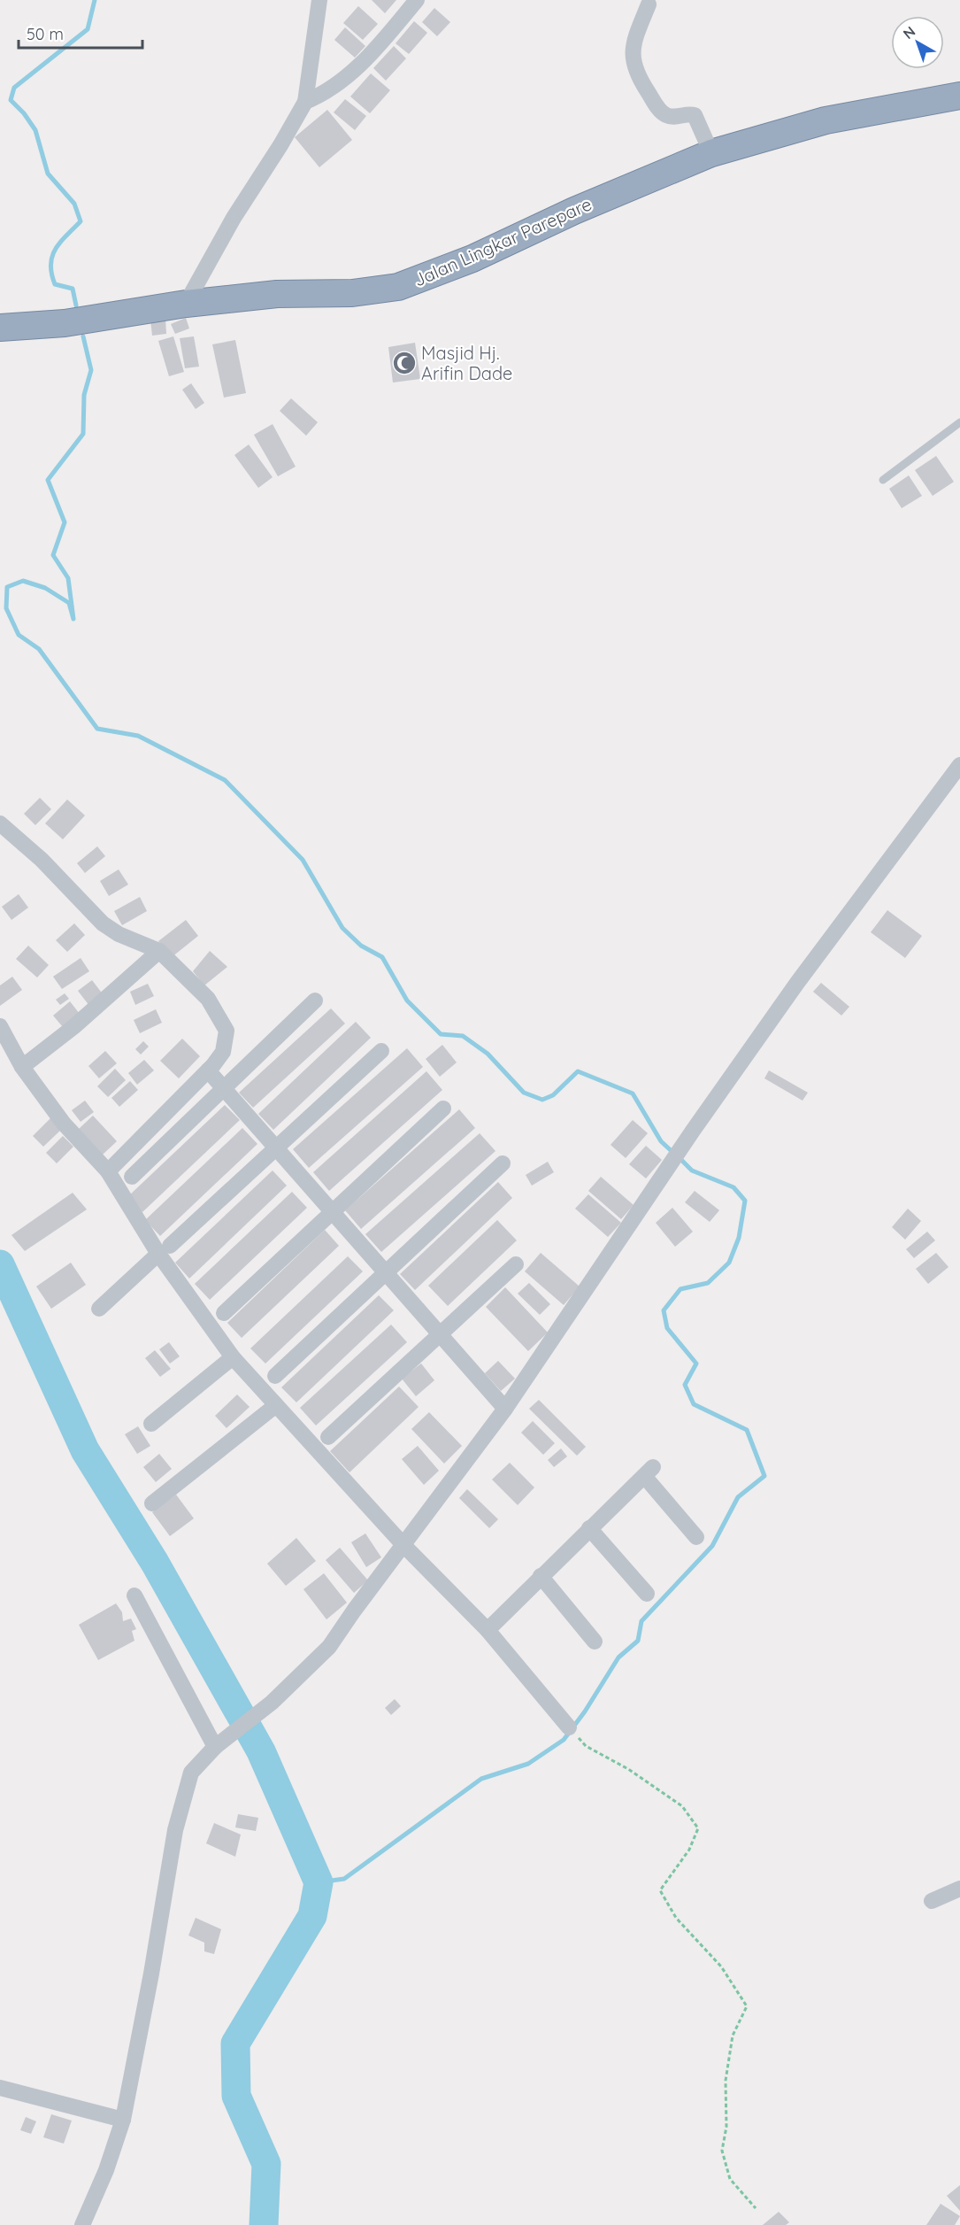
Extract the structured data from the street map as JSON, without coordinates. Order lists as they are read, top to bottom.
{
  "streets": {
    "highway": ["Jalan Lingkar Parepare"]
  },
  "places": {
    "mosque": ["Masjid Hj. Arifin Dade"]
  },
  "scale_bar": "50 m",
  "north": "top left"
}
